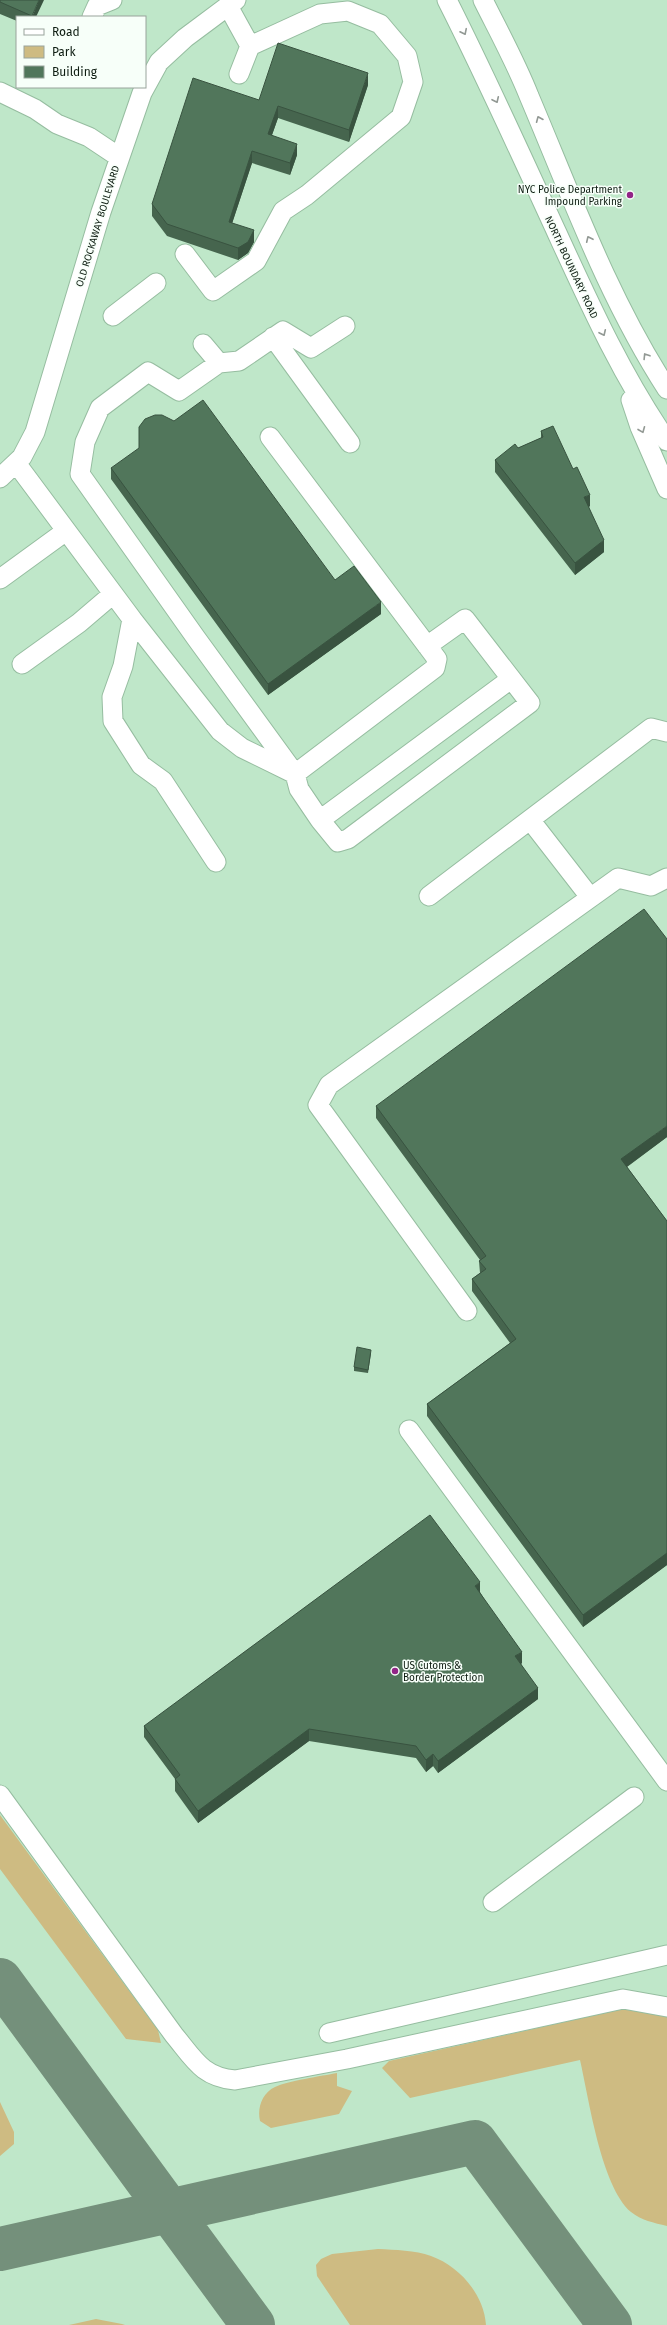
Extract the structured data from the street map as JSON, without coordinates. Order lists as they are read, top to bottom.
{
  "streets": {
    "street": ["OLD ROCKAWAY BOULEVARD", "NORTH BOUNDARY ROAD"]
  },
  "places": ["NYC Police Department Impound Parking", "US Cutoms & Border Protection"],
  "legend": ["Road", "Park", "Building"]
}
